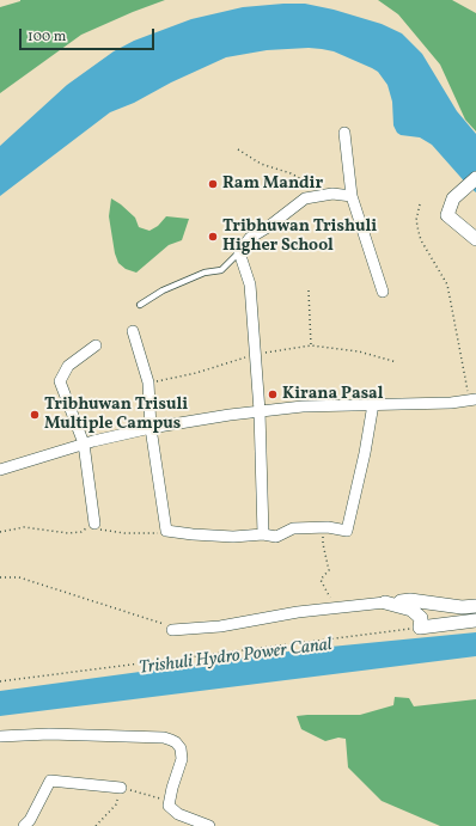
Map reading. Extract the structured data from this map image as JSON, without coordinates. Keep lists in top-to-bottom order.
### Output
{
  "water": ["Trishuli Hydro Power Canal"],
  "places": [
    "Ram Mandir",
    "Tribhuwan Trishuli Higher School",
    "Kirana Pasal",
    "Tribhuwan Trisuli Multiple Campus"
  ],
  "scale_bar": "100 m"
}
